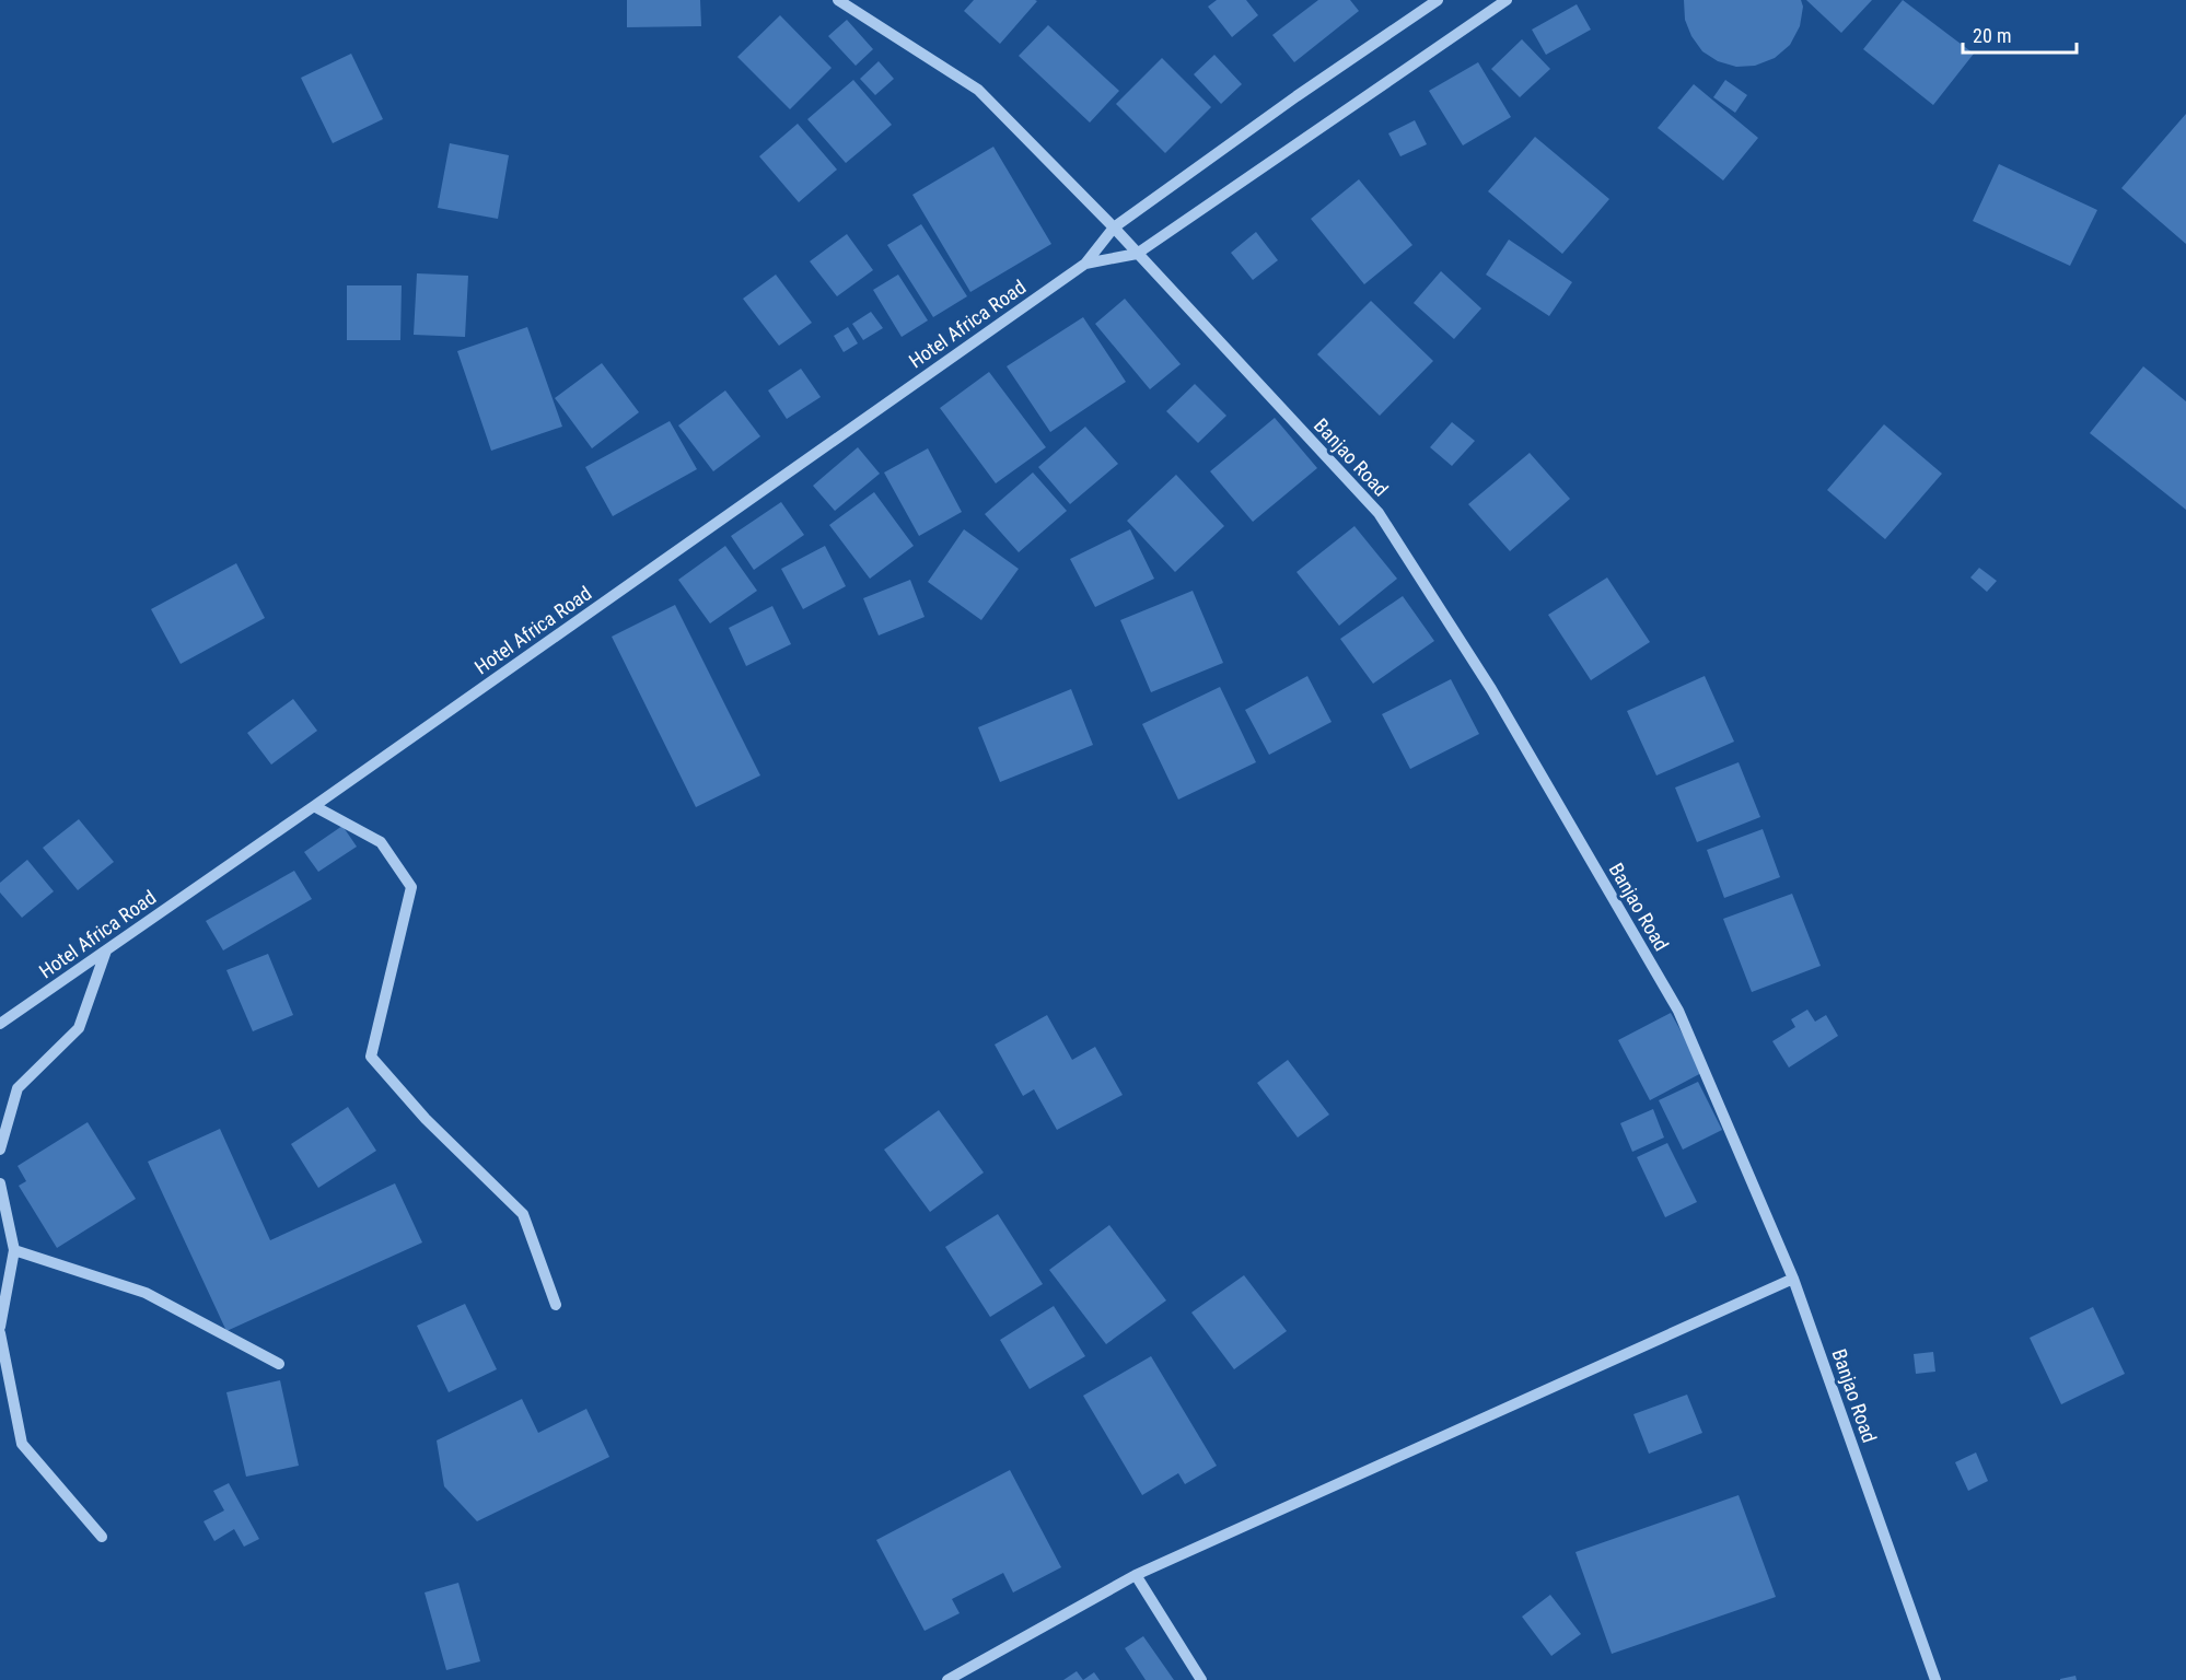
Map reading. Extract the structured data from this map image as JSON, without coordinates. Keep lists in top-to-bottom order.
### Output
{
  "streets": {
    "street": ["Hotel Africa Road", "Banjao Road"]
  },
  "crossings": [
    ["Hotel Africa Road", "Banjao Road"]
  ],
  "scale_bar": "20 m"
}
